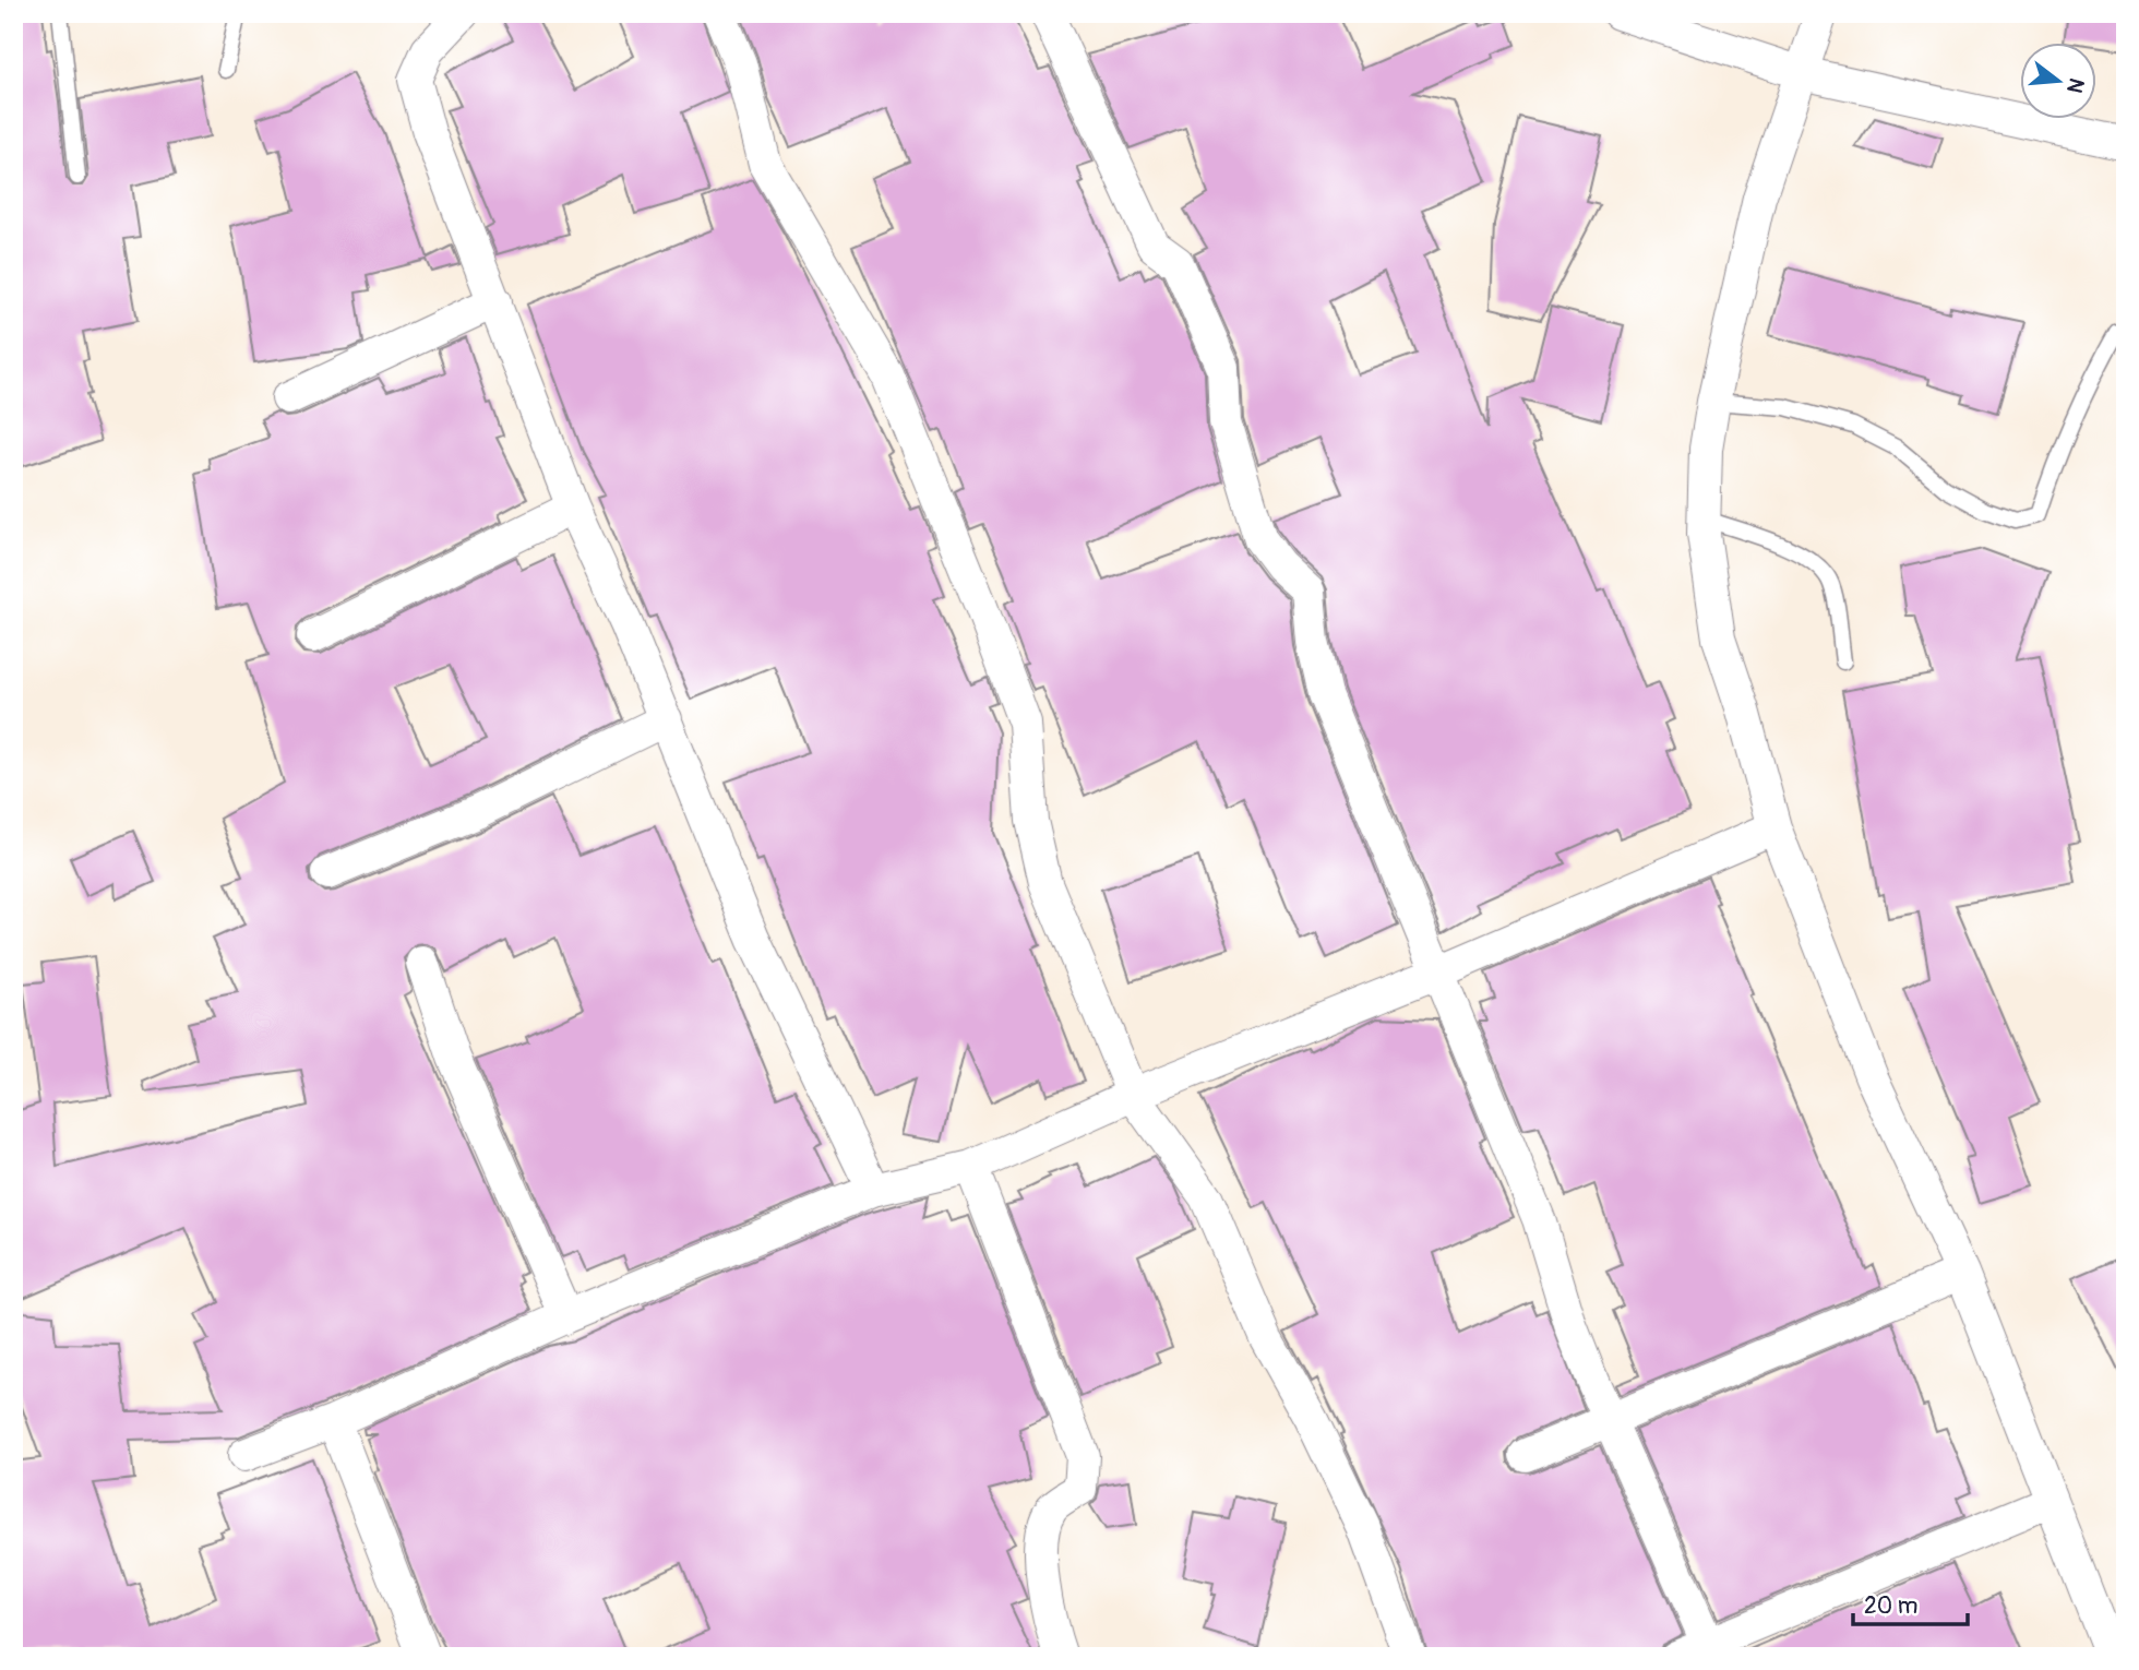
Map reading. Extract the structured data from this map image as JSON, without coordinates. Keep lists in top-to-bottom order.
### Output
{
  "scale_bar": "20 m",
  "north": "right"
}
